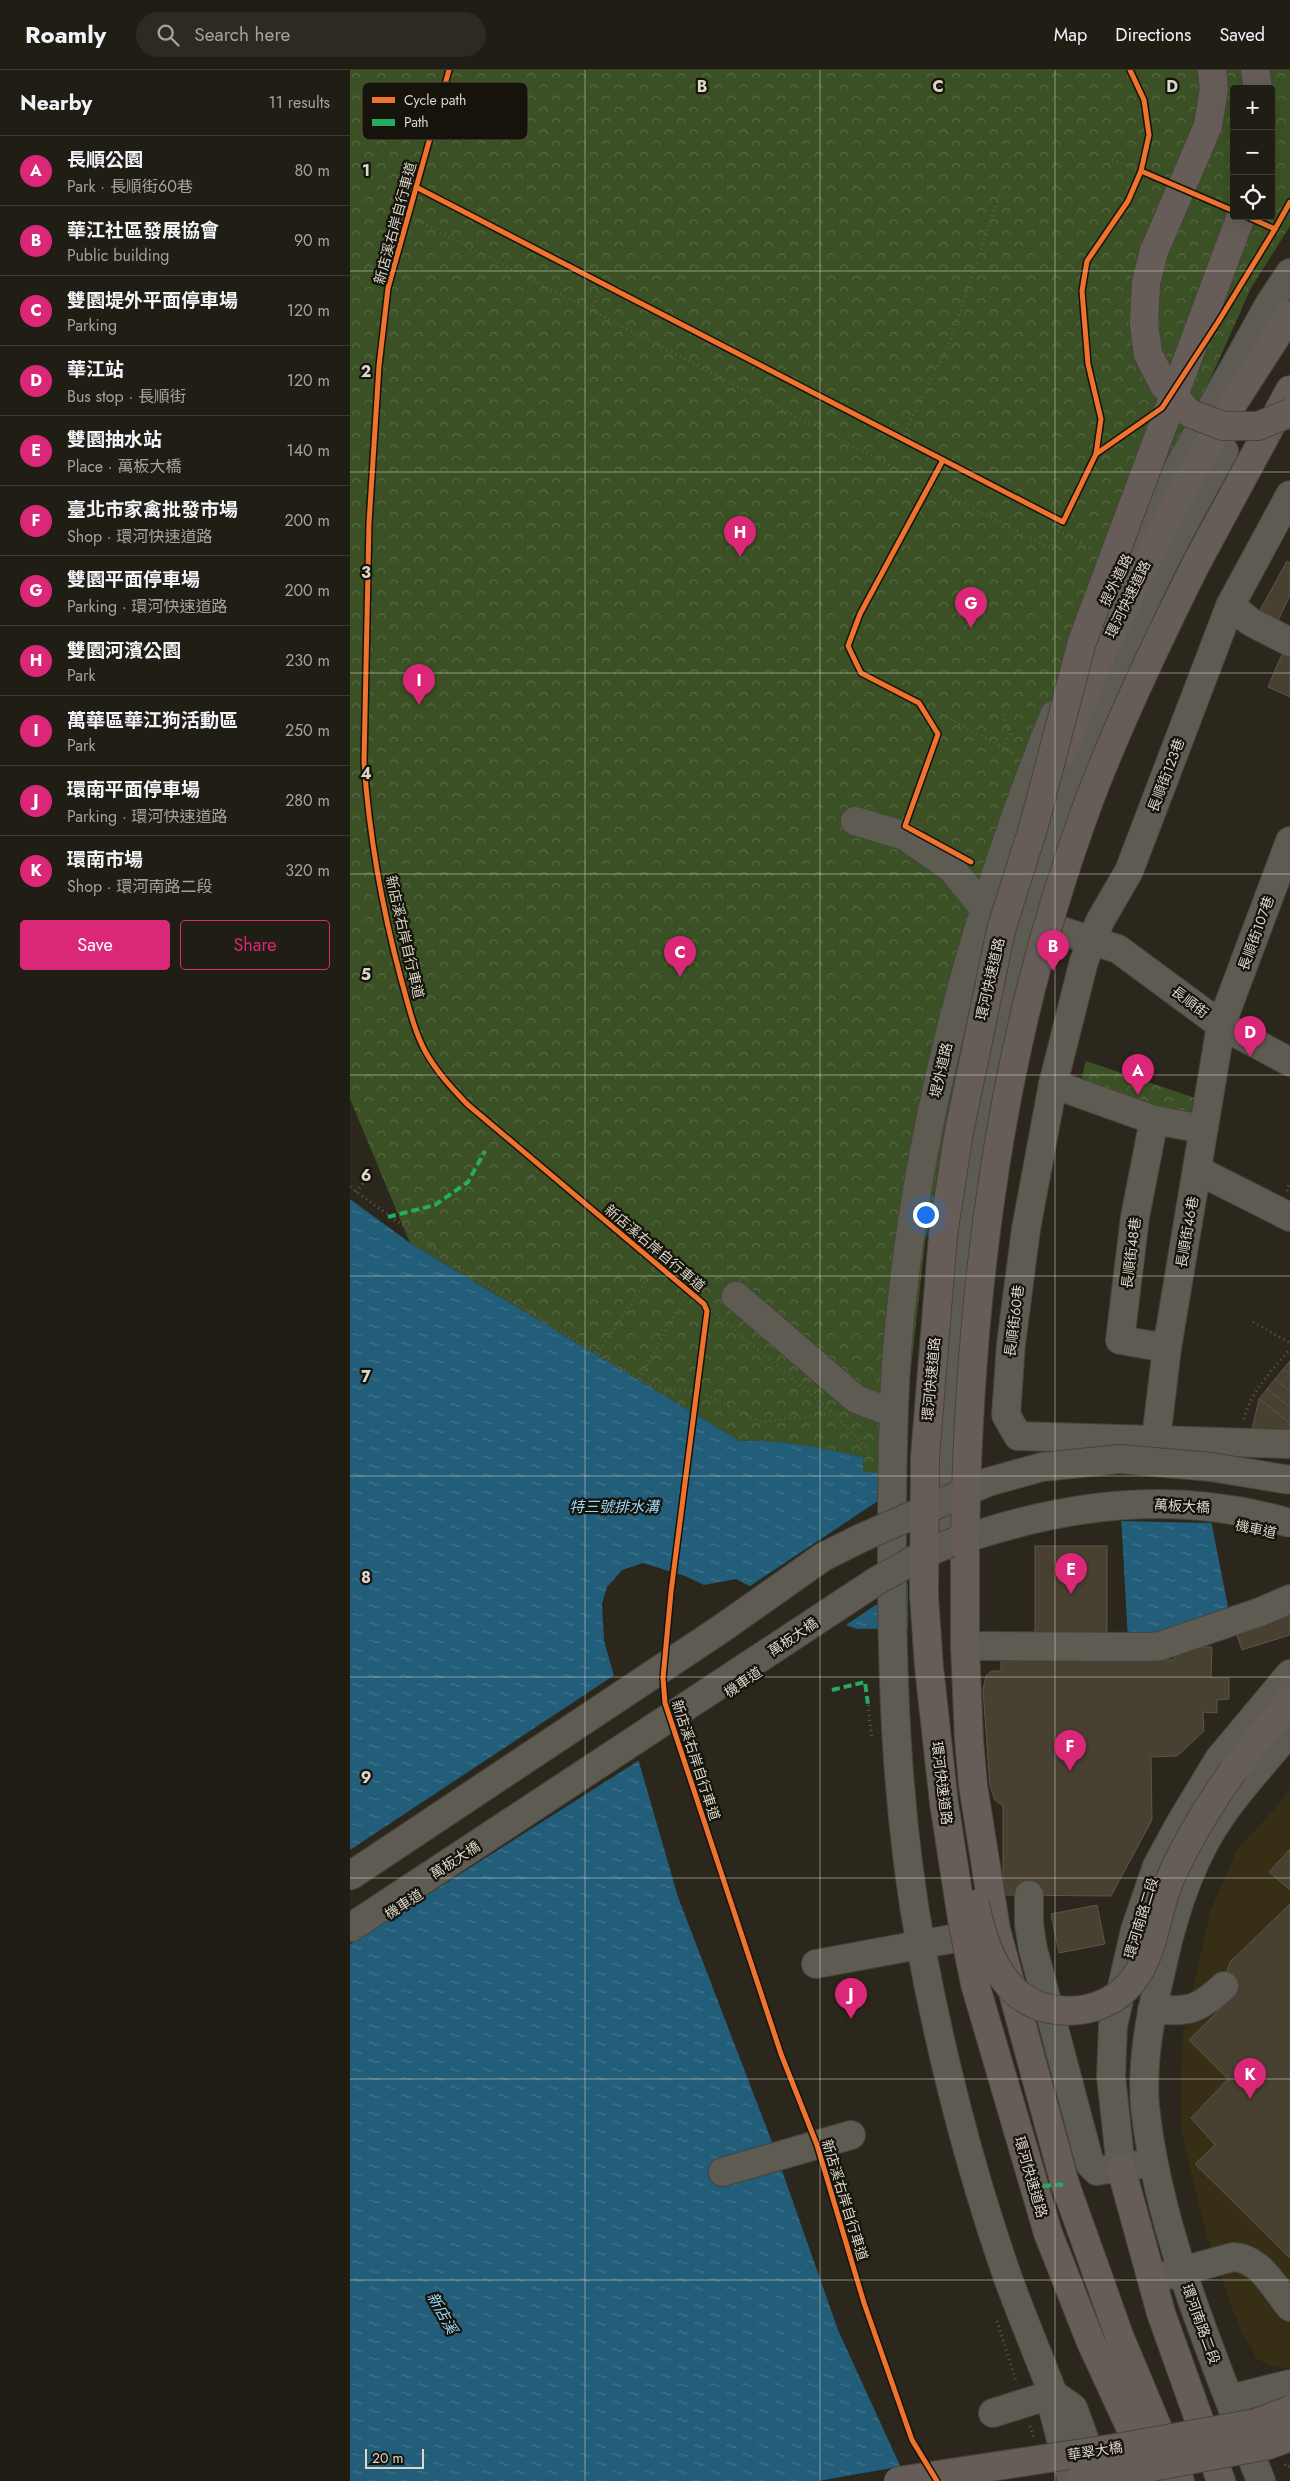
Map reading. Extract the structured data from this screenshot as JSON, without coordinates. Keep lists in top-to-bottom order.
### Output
{
  "streets": {
    "highway": ["環河快速道路", "華翠大橋"],
    "street": [
      "提外道路",
      "長順街123巷",
      "長順街107巷",
      "長順街",
      "堤外道路",
      "長順街46巷",
      "長順街48巷",
      "長順街60巷",
      "萬板大橋",
      "機車道",
      "環河南路二段"
    ],
    "cycle path": ["新店溪右岸自行車道"]
  },
  "crossings": [
    ["提外道路", "堤外道路"],
    ["長順街123巷", "長順街"],
    ["長順街123巷", "長順街60巷"],
    ["長順街107巷", "長順街"],
    ["長順街107巷", "長順街46巷"],
    ["長順街", "長順街46巷"],
    ["長順街", "長順街60巷"],
    ["長順街46巷", "長順街48巷"],
    ["長順街46巷", "長順街60巷"]
  ],
  "water": ["特三號排水溝", "新店溪"],
  "legend": ["Cycle path", "Path"],
  "scale_bar": "20 m",
  "page": {
    "header": "Roamly",
    "search": "Search here",
    "nav": ["Map", "Directions", "Saved"],
    "heading": ["Nearby", "11 results"],
    "map_buttons": ["+", "−"],
    "list": [
      {
        "mark": "A",
        "name": "長順公園",
        "note": "Park · 長順街60巷",
        "value": "80 m"
      },
      {
        "mark": "B",
        "name": "華江社區發展協會",
        "note": "Public building",
        "value": "90 m"
      },
      {
        "mark": "C",
        "name": "雙園堤外平面停車場",
        "note": "Parking",
        "value": "120 m"
      },
      {
        "mark": "D",
        "name": "華江站",
        "note": "Bus stop · 長順街",
        "value": "120 m"
      },
      {
        "mark": "E",
        "name": "雙園抽水站",
        "note": "Place · 萬板大橋",
        "value": "140 m"
      },
      {
        "mark": "F",
        "name": "臺北市家禽批發市場",
        "note": "Shop · 環河快速道路",
        "value": "200 m"
      },
      {
        "mark": "G",
        "name": "雙園平面停車場",
        "note": "Parking · 環河快速道路",
        "value": "200 m"
      },
      {
        "mark": "H",
        "name": "雙園河濱公園",
        "note": "Park",
        "value": "230 m"
      },
      {
        "mark": "I",
        "name": "萬華區華江狗活動區",
        "note": "Park",
        "value": "250 m"
      },
      {
        "mark": "J",
        "name": "環南平面停車場",
        "note": "Parking · 環河快速道路",
        "value": "280 m"
      },
      {
        "mark": "K",
        "name": "環南市場",
        "note": "Shop · 環河南路二段",
        "value": "320 m"
      }
    ],
    "pins": [
      "H",
      "G",
      "I",
      "B",
      "C",
      "D",
      "A",
      "E",
      "F",
      "J",
      "K"
    ],
    "buttons": ["Save", "Share"],
    "scale": "20 m"
  },
  "grid": {
    "columns": ["B", "C", "D"],
    "rows": [
      "1",
      "2",
      "3",
      "4",
      "5",
      "6",
      "7",
      "8",
      "9"
    ]
  }
}
